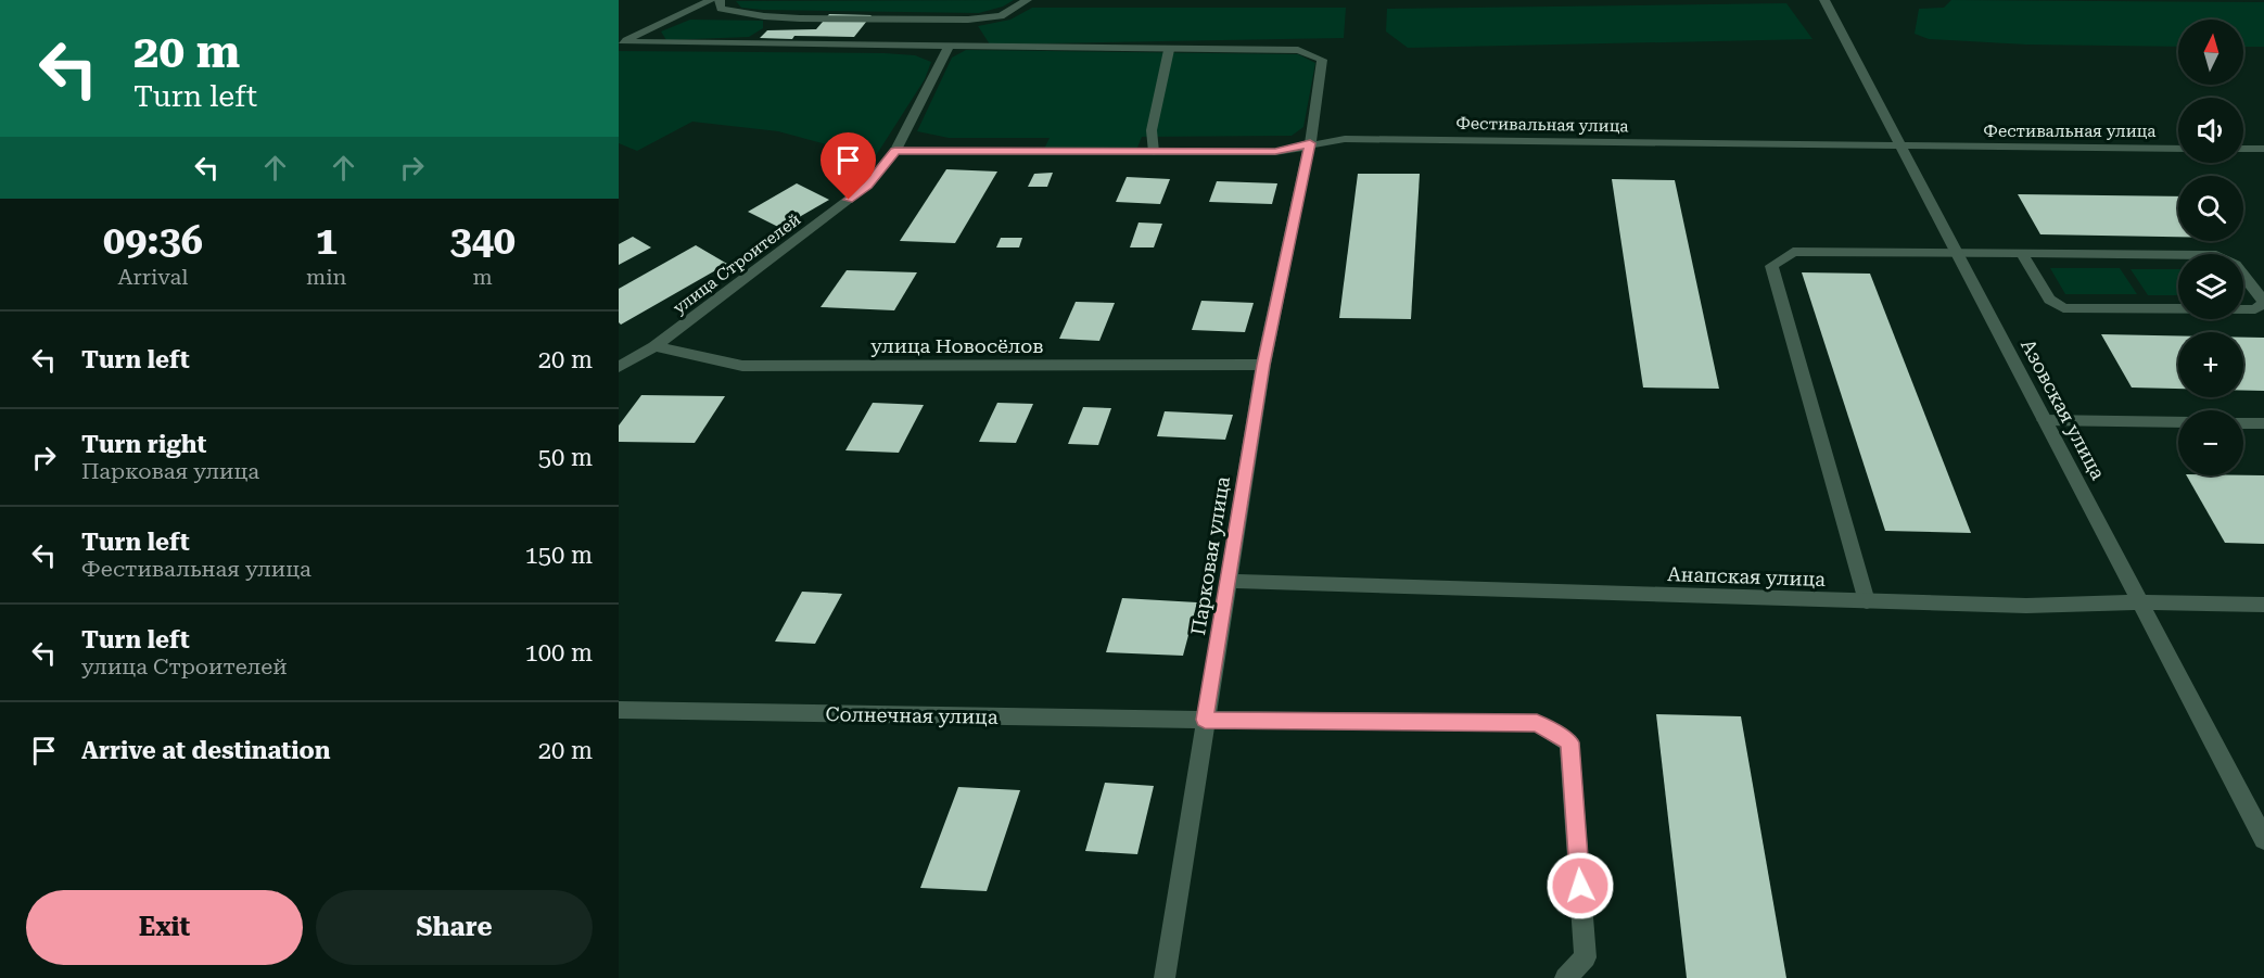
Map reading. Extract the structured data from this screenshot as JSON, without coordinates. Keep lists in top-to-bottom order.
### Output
{
  "streets": {
    "street": [
      "Фестивальная улица",
      "улица Строителей",
      "улица Новосёлов",
      "Азовская улица",
      "Парковая улица",
      "Анапская улица",
      "Солнечная улица"
    ]
  },
  "crossings": [
    ["Фестивальная улица", "улица Строителей"],
    ["Фестивальная улица", "Азовская улица"],
    ["Фестивальная улица", "Парковая улица"],
    ["улица Строителей", "улица Новосёлов"],
    ["улица Новосёлов", "Парковая улица"],
    ["Азовская улица", "Анапская улица"],
    ["Парковая улица", "Анапская улица"],
    ["Парковая улица", "Солнечная улица"]
  ],
  "north": "top",
  "page": {
    "turn": ["20 m", "Turn left"],
    "map_buttons": ["+", "−"],
    "eta": [
      "09:36",
      "Arrival",
      "1",
      "min",
      "340",
      "m"
    ],
    "list": [
      {
        "name": "Turn left",
        "value": "20 m"
      },
      {
        "name": "Turn right",
        "note": "Парковая улица",
        "value": "50 m"
      },
      {
        "name": "Turn left",
        "note": "Фестивальная улица",
        "value": "150 m"
      },
      {
        "name": "Turn left",
        "note": "улица Строителей",
        "value": "100 m"
      },
      {
        "name": "Arrive at destination",
        "value": "20 m"
      }
    ],
    "buttons": ["Exit", "Share"]
  }
}
